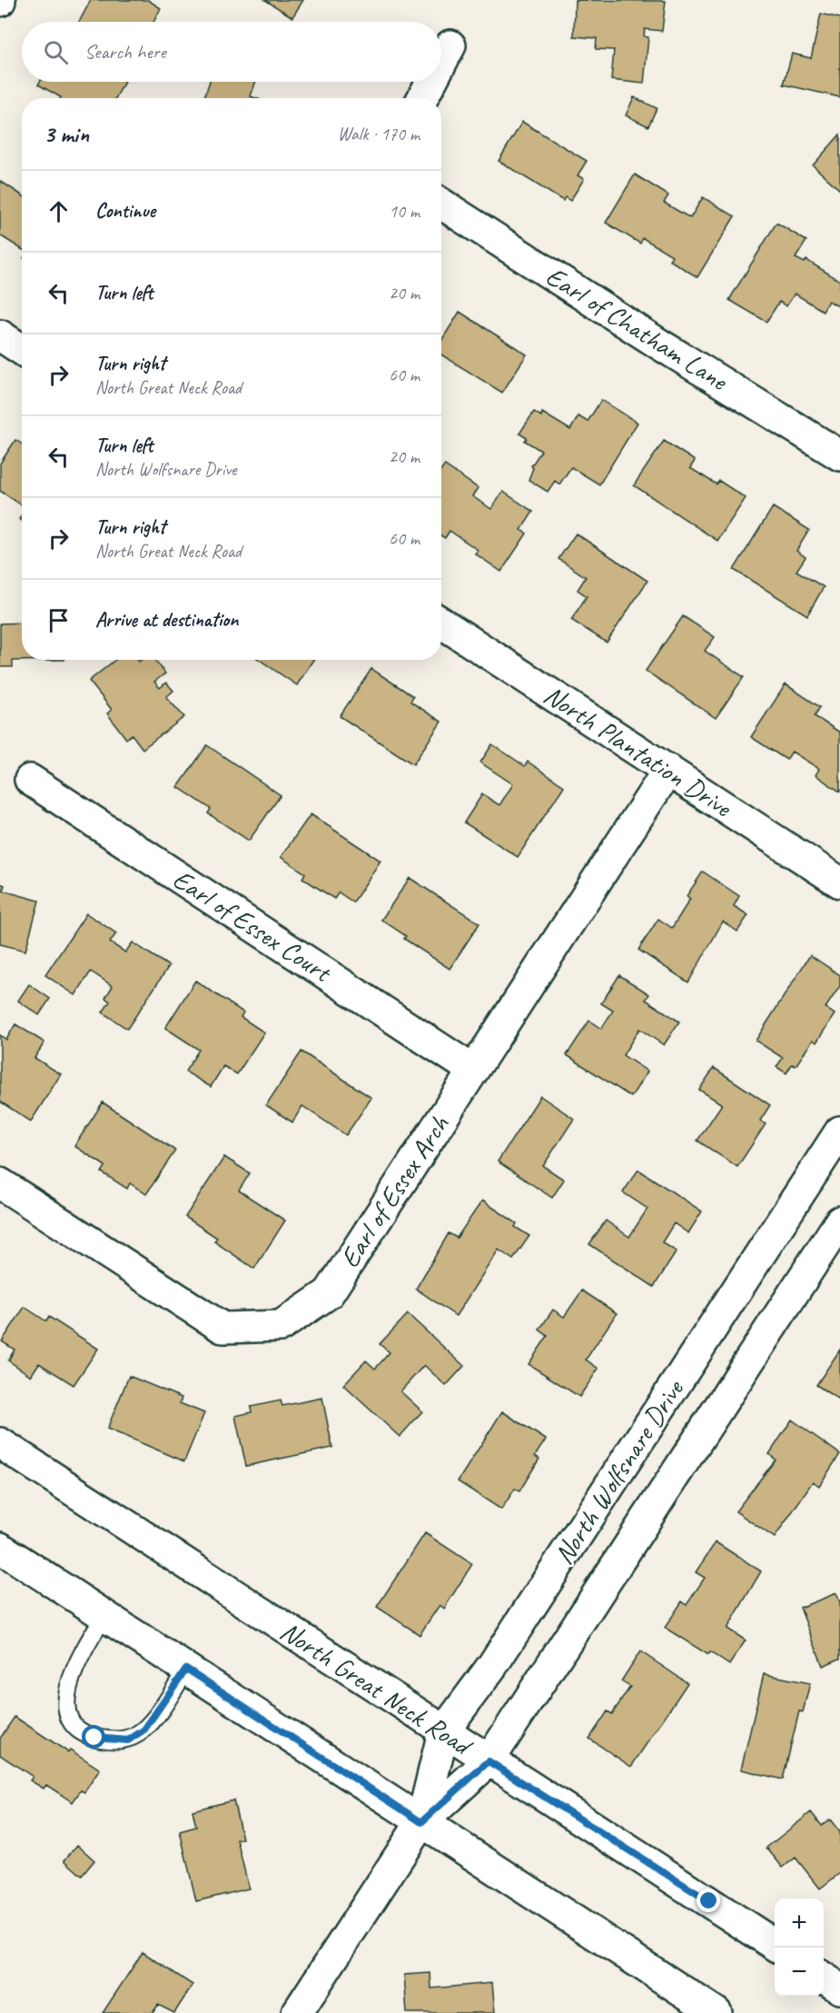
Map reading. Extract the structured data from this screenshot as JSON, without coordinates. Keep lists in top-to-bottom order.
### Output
{
  "streets": {
    "street": [
      "Earl of Chatham Lane",
      "North Plantation Drive",
      "Earl of Essex Court",
      "Earl of Essex Arch",
      "North Wolfsnare Drive",
      "North Great Neck Road"
    ]
  },
  "crossings": [
    ["North Plantation Drive", "Earl of Essex Arch"],
    ["Earl of Essex Court", "Earl of Essex Arch"],
    ["North Wolfsnare Drive", "North Great Neck Road"]
  ],
  "page": {
    "search": "Search here",
    "heading": ["3 min", "Walk · 170 m"],
    "list": [
      ["Continue", "10 m"],
      ["Turn left", "20 m"],
      ["Turn right", "North Great Neck Road", "60 m"],
      ["Turn left", "North Wolfsnare Drive", "20 m"],
      ["Turn right", "North Great Neck Road", "60 m"],
      "Arrive at destination"
    ],
    "map_buttons": ["+", "−"]
  }
}
